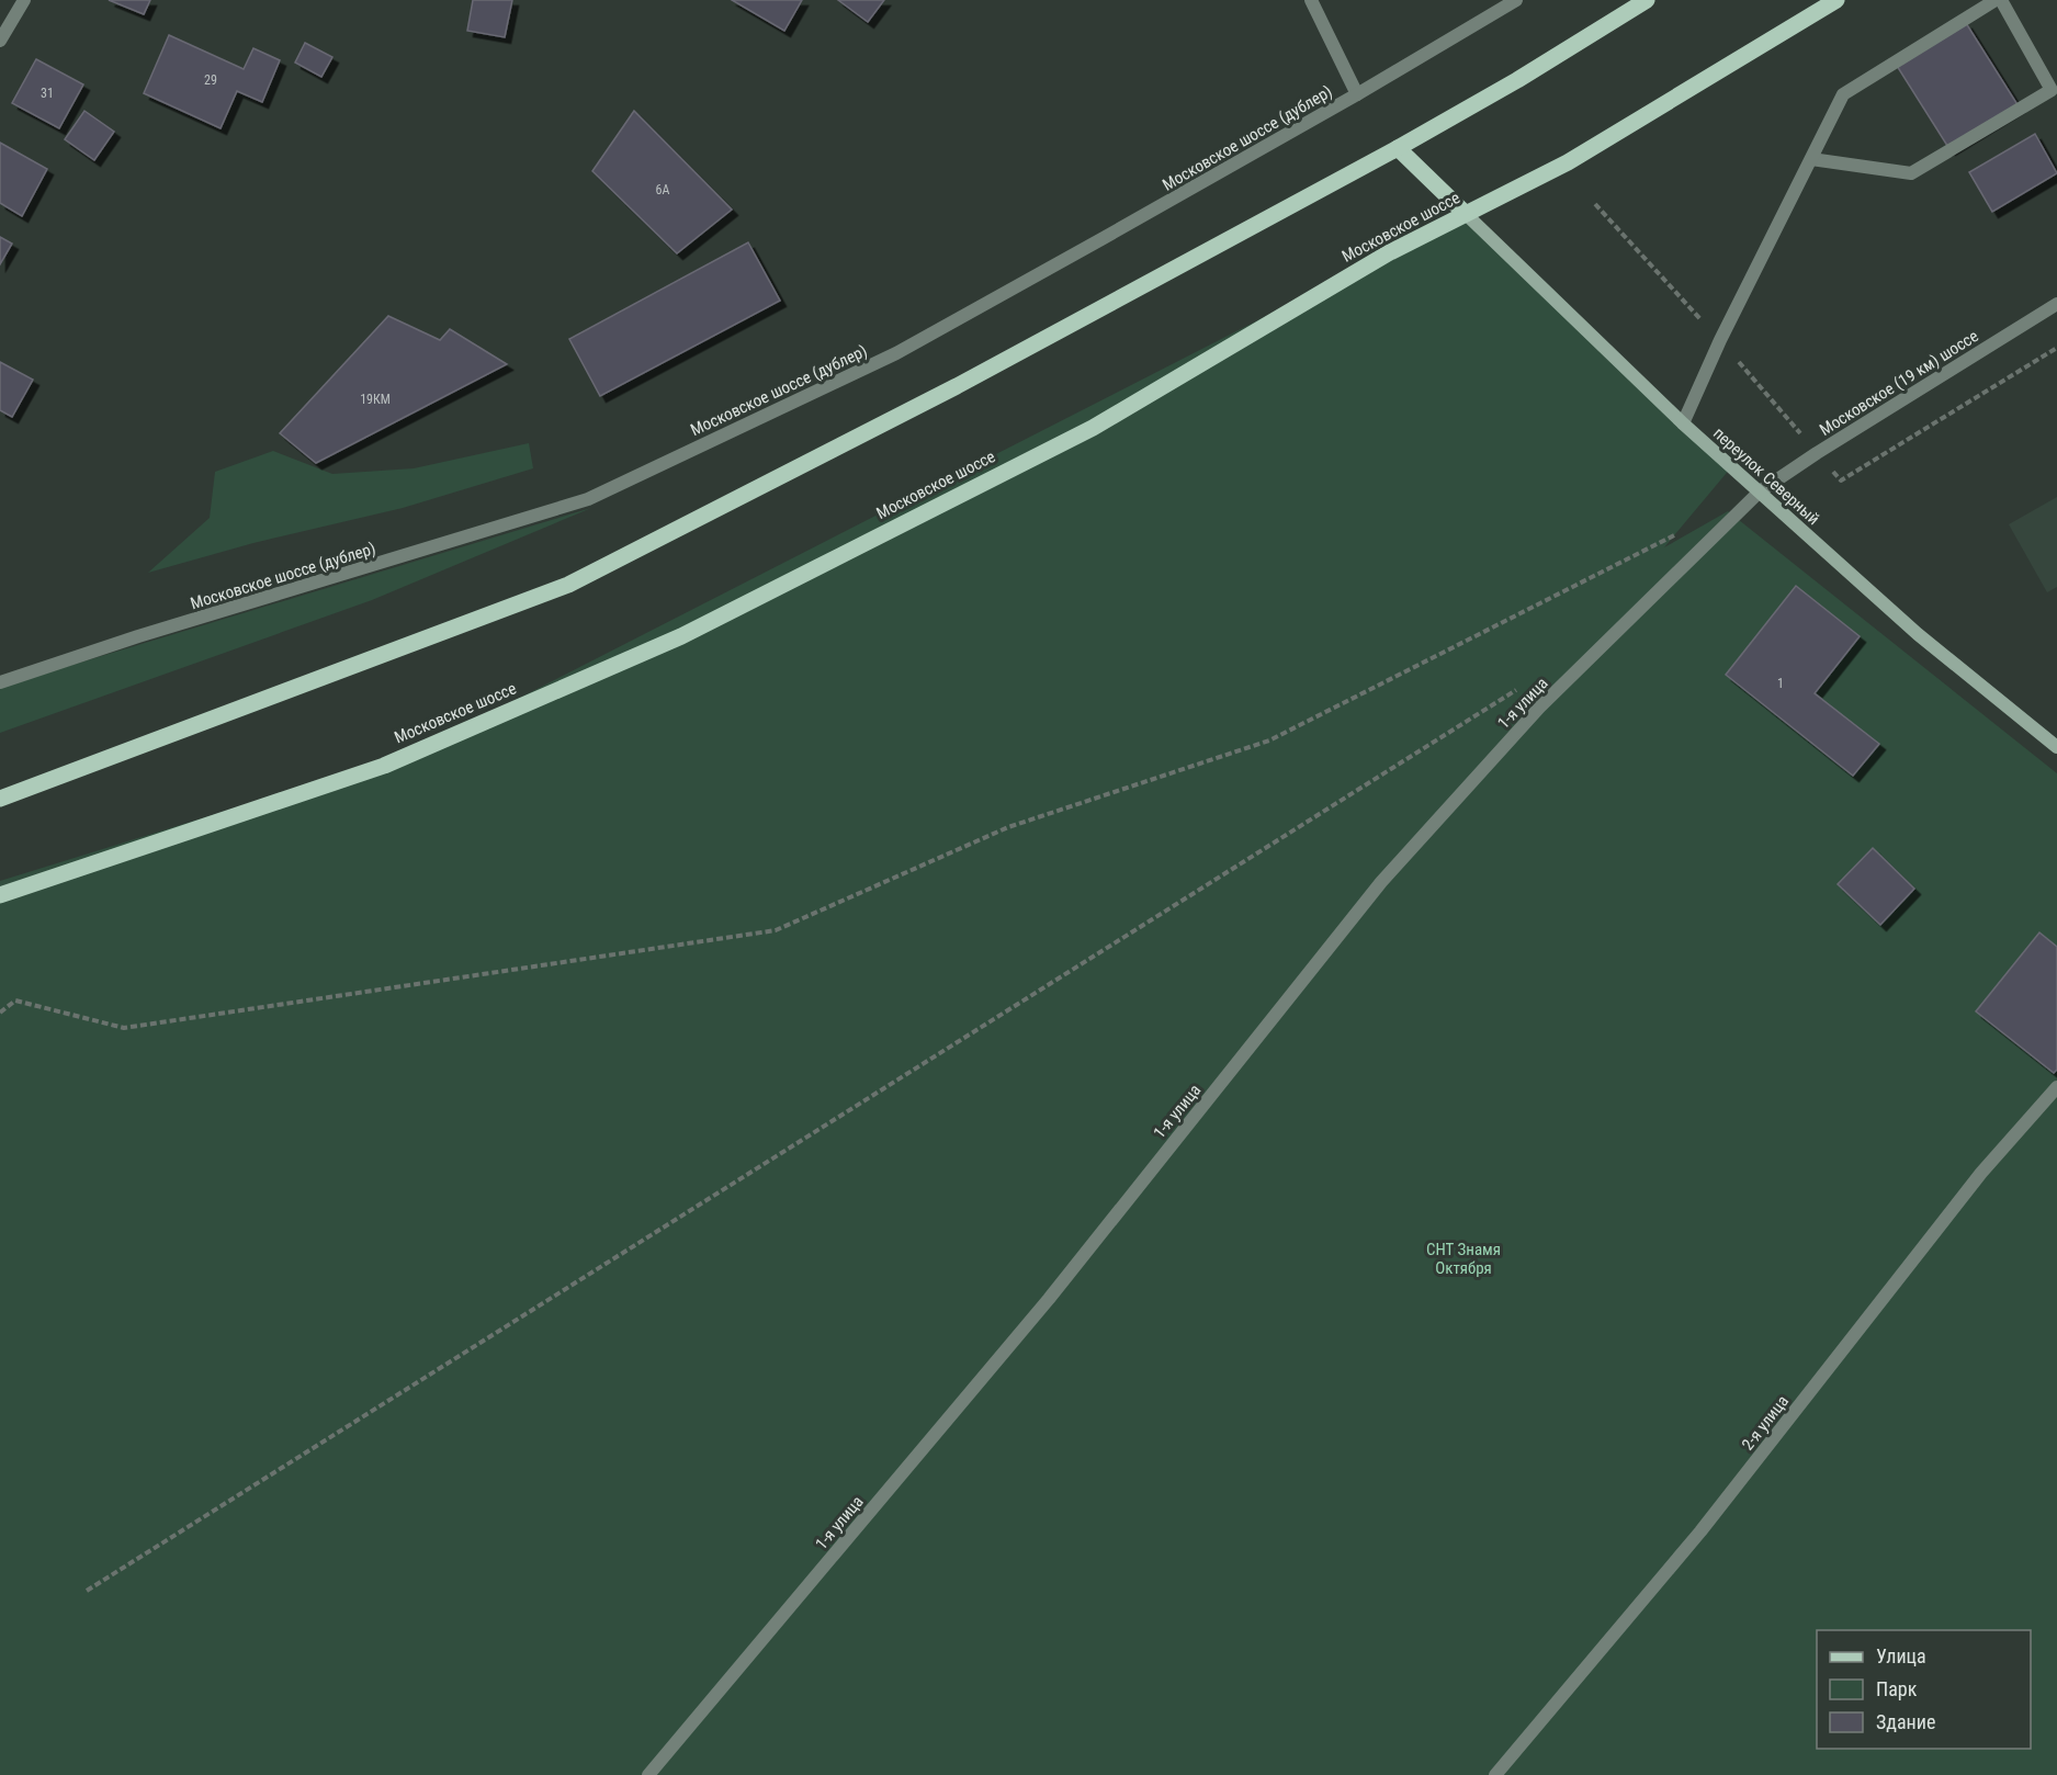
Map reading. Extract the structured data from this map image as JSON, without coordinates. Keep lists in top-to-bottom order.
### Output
{
  "streets": {
    "main road": ["Московское шоссе"],
    "street": [
      "Московское шоссе (дублер)",
      "Московское (19 км) шоссе",
      "переулок Северный",
      "1-я улица",
      "2-я улица"
    ]
  },
  "crossings": [
    ["Московское шоссе", "переулок Северный"],
    ["Московское (19 км) шоссе", "переулок Северный"],
    ["Московское (19 км) шоссе", "1-я улица"],
    ["переулок Северный", "1-я улица"]
  ],
  "parks": ["СНТ Знамя Октября"],
  "house_numbers": [
    "29",
    "31",
    "6А",
    "19КМ",
    "1"
  ],
  "legend": ["Улица", "Парк", "Здание"]
}
